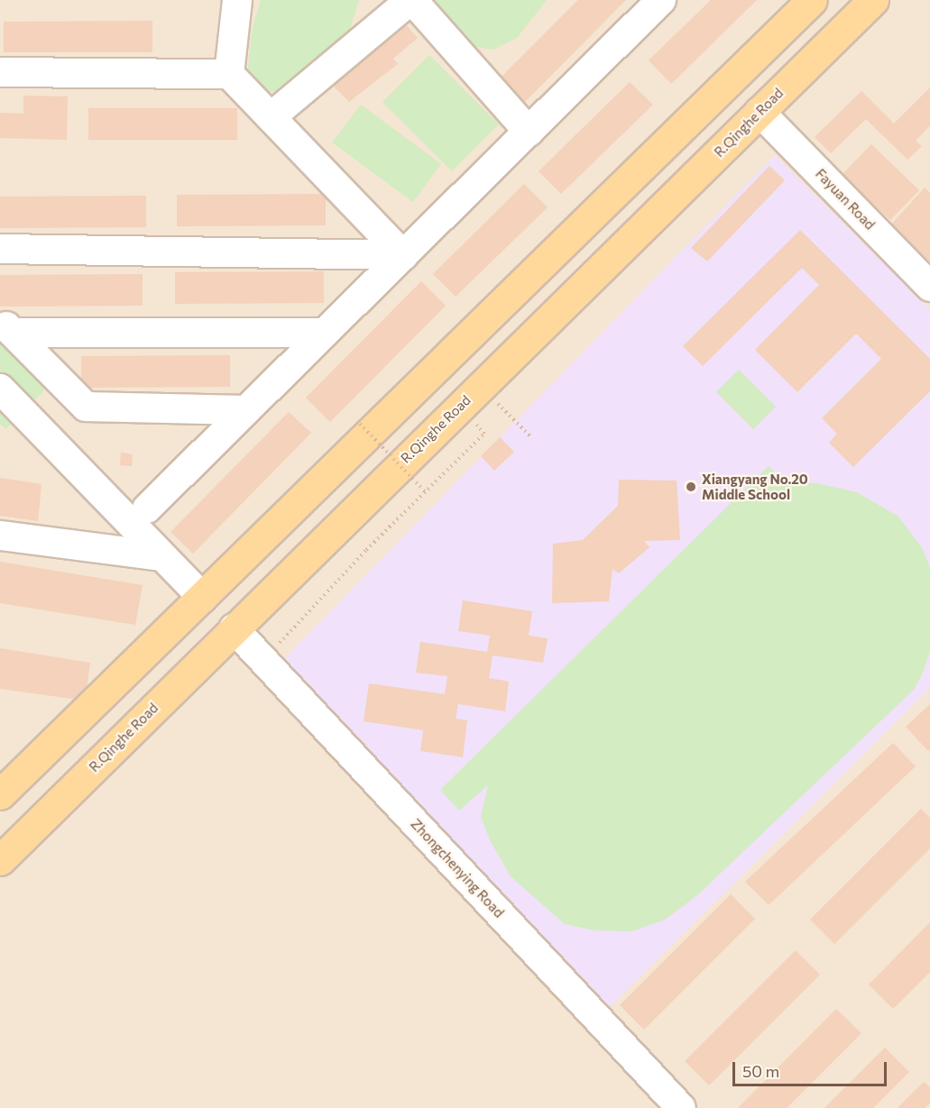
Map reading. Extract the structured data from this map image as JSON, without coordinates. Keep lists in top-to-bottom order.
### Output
{
  "streets": {
    "main road": ["R.Qinghe Road"],
    "street": ["Fayuan Road", "Zhongchenying Road"]
  },
  "crossings": [
    ["R.Qinghe Road", "Fayuan Road"],
    ["R.Qinghe Road", "Zhongchenying Road"]
  ],
  "places": ["Xiangyang No.20 Middle School"],
  "scale_bar": "50 m"
}
